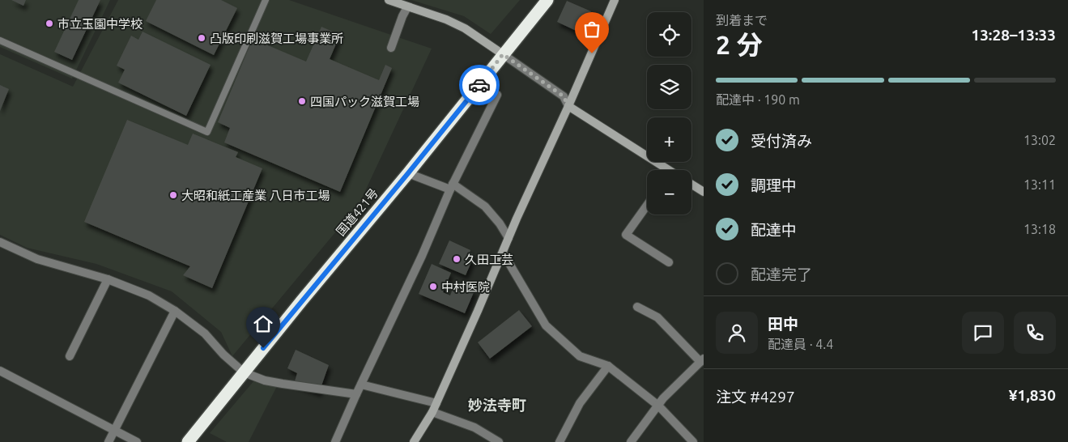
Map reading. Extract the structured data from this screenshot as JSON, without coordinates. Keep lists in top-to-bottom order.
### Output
{
  "streets": {
    "highway": ["国道421号"]
  },
  "districts": ["妙法寺町"],
  "places": [
    "市立玉園中学校",
    "凸版印刷滋賀工場事業所",
    "四国パック滋賀工場",
    "大昭和紙工産業 八日市工場",
    "久田工芸",
    "中村医院"
  ],
  "page": {
    "heading": ["2 分", "到着まで", "13:28–13:33"],
    "panel": [
      "田中",
      "配達員 · 4.4",
      "注文 #4297",
      "¥1,830"
    ],
    "map_buttons": ["+", "−"],
    "bar": "配達中 · 190 m",
    "list": [
      ["受付済み", "13:02"],
      ["調理中", "13:11"],
      ["配達中", "13:18"],
      "配達完了"
    ]
  }
}
